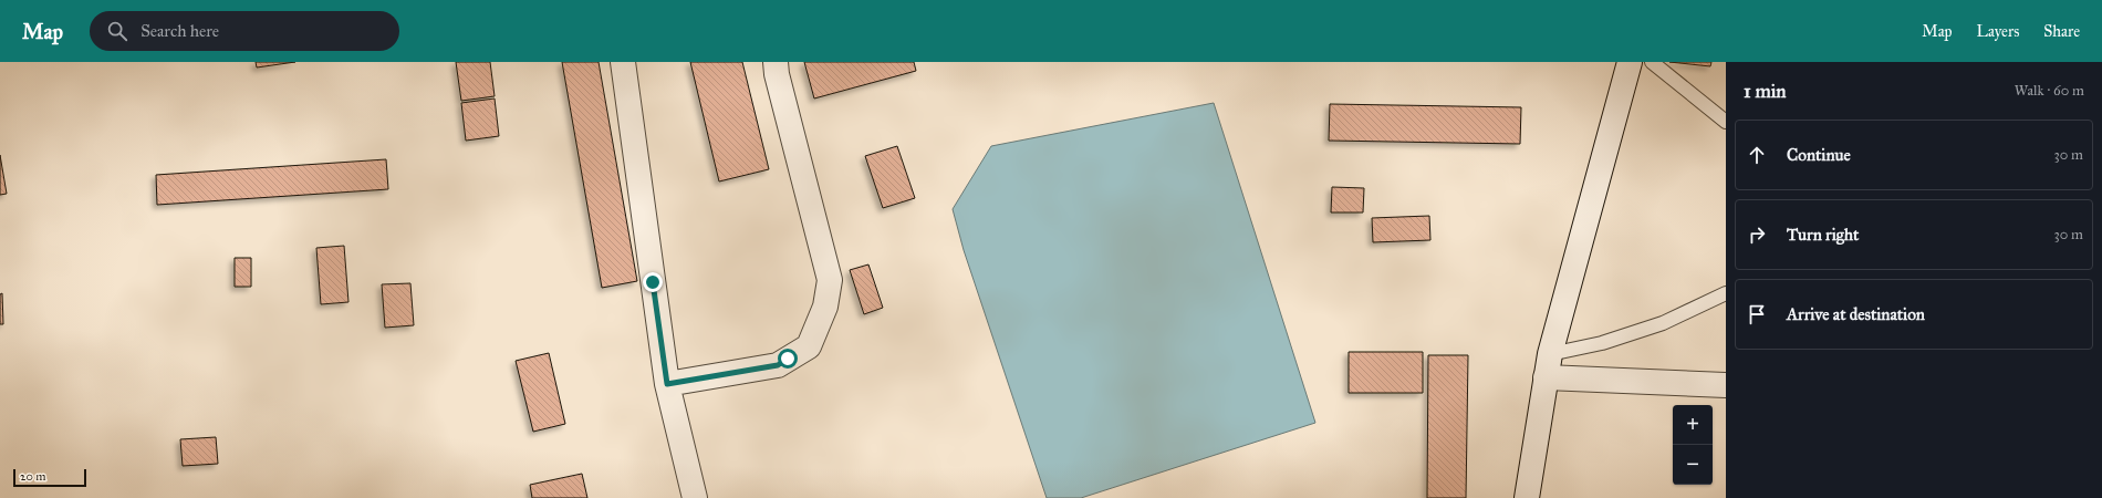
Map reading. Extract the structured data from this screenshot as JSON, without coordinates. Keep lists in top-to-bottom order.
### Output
{
  "scale_bar": "20 m",
  "page": {
    "header": "Map",
    "search": "Search here",
    "nav": ["Map", "Layers", "Share"],
    "heading": ["1 min", "Walk · 60 m"],
    "list": [
      ["Continue", "30 m"],
      ["Turn right", "30 m"],
      "Arrive at destination"
    ],
    "map_buttons": ["+", "−"],
    "scale": "20 m"
  }
}
